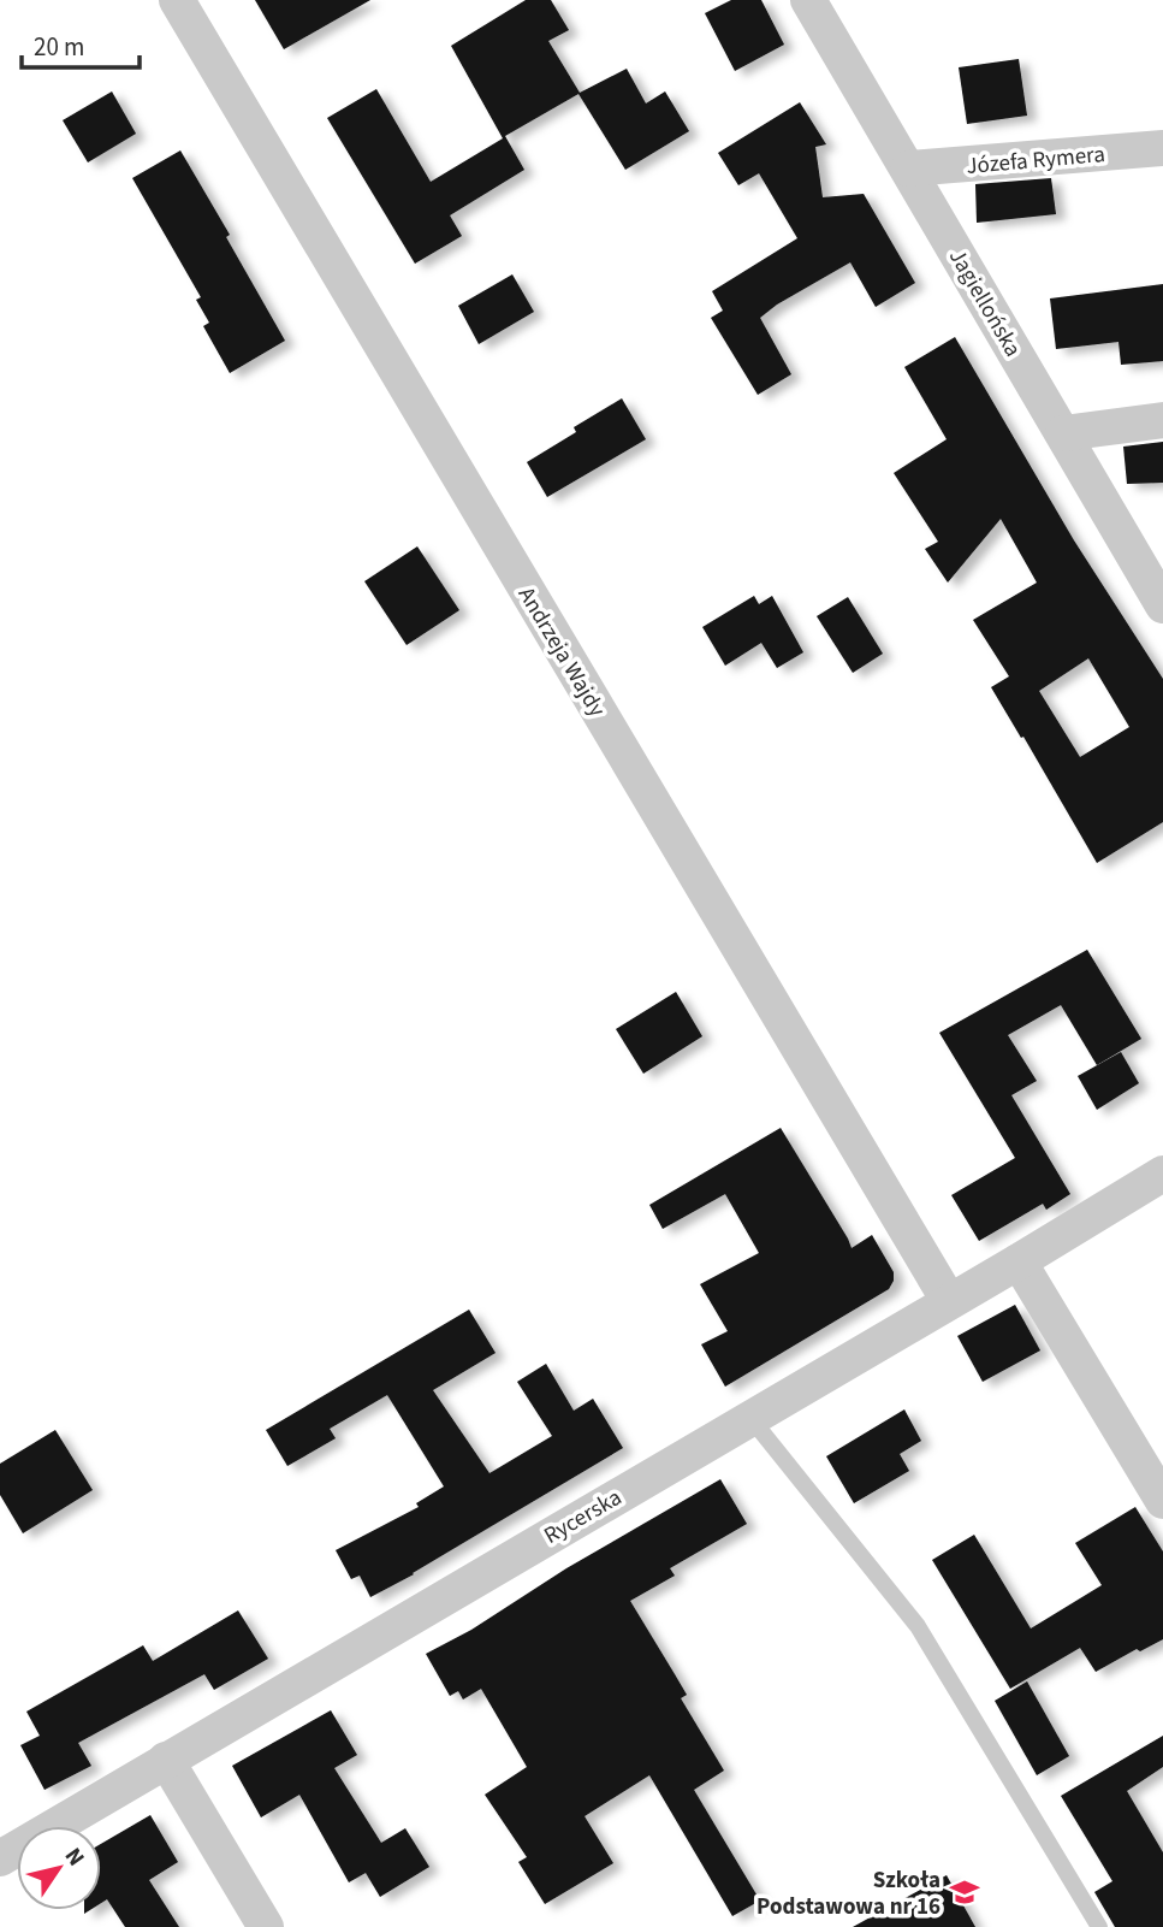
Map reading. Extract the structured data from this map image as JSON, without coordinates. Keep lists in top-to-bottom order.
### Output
{
  "streets": {
    "street": [
      "Józefa Rymera",
      "Jagiellońska",
      "Andrzeja Wajdy",
      "Rycerska"
    ]
  },
  "crossings": [
    ["Józefa Rymera", "Jagiellońska"],
    ["Andrzeja Wajdy", "Rycerska"]
  ],
  "places": {
    "school or university": ["Szkoła Podstawowa nr 16"]
  },
  "scale_bar": "20 m",
  "north": "top right"
}
